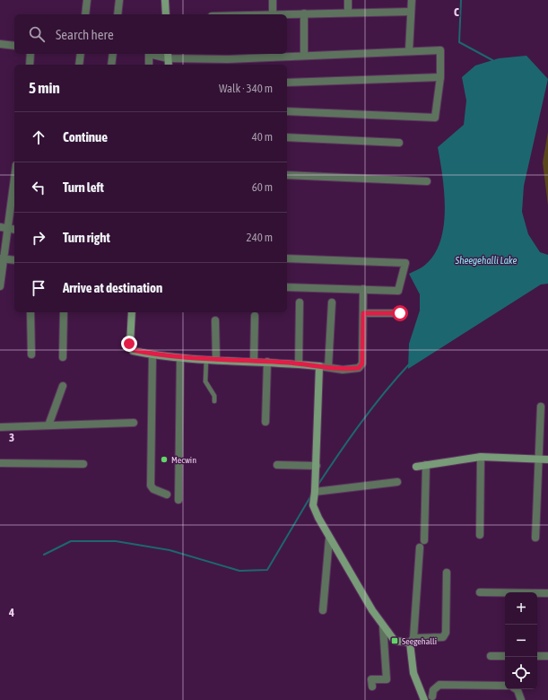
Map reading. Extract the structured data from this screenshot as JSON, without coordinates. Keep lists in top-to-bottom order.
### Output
{
  "water": ["Sheegehalli Lake"],
  "places": {
    "other": ["Mecwin"],
    "transit": ["Seegehalli"]
  },
  "page": {
    "search": "Search here",
    "heading": ["5 min", "Walk · 340 m"],
    "list": [
      ["Continue", "40 m"],
      ["Turn left", "60 m"],
      ["Turn right", "240 m"],
      "Arrive at destination"
    ],
    "map_buttons": ["+", "−"]
  },
  "grid": {
    "columns": ["C"],
    "rows": ["3", "4"]
  }
}
